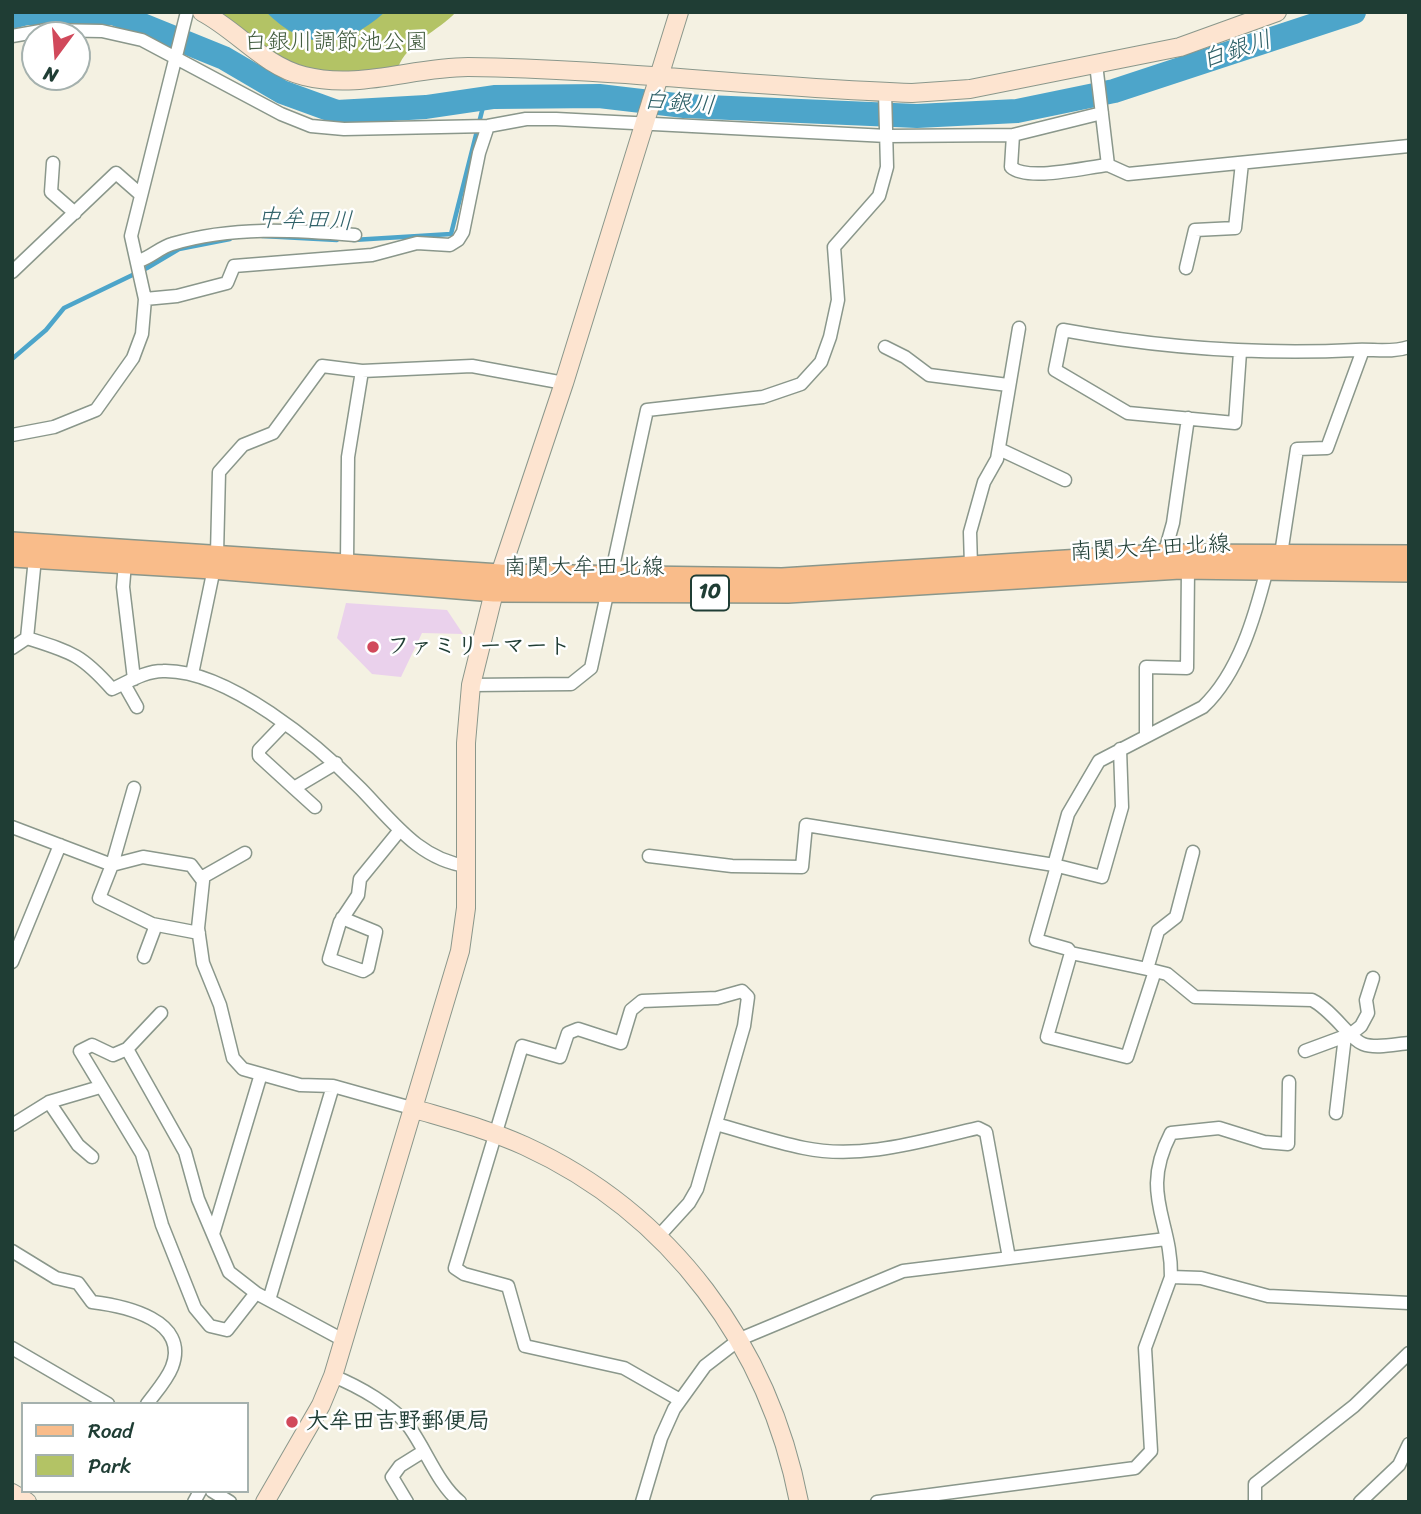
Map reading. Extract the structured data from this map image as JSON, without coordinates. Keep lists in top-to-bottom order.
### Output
{
  "streets": {
    "main road": ["南関大牟田北線", "10"]
  },
  "water": ["白銀川", "中牟田川"],
  "parks": ["白銀川調節池公園"],
  "places": ["ファミリーマート", "大牟田吉野郵便局"],
  "legend": ["Road", "Park"],
  "north": "bottom"
}
